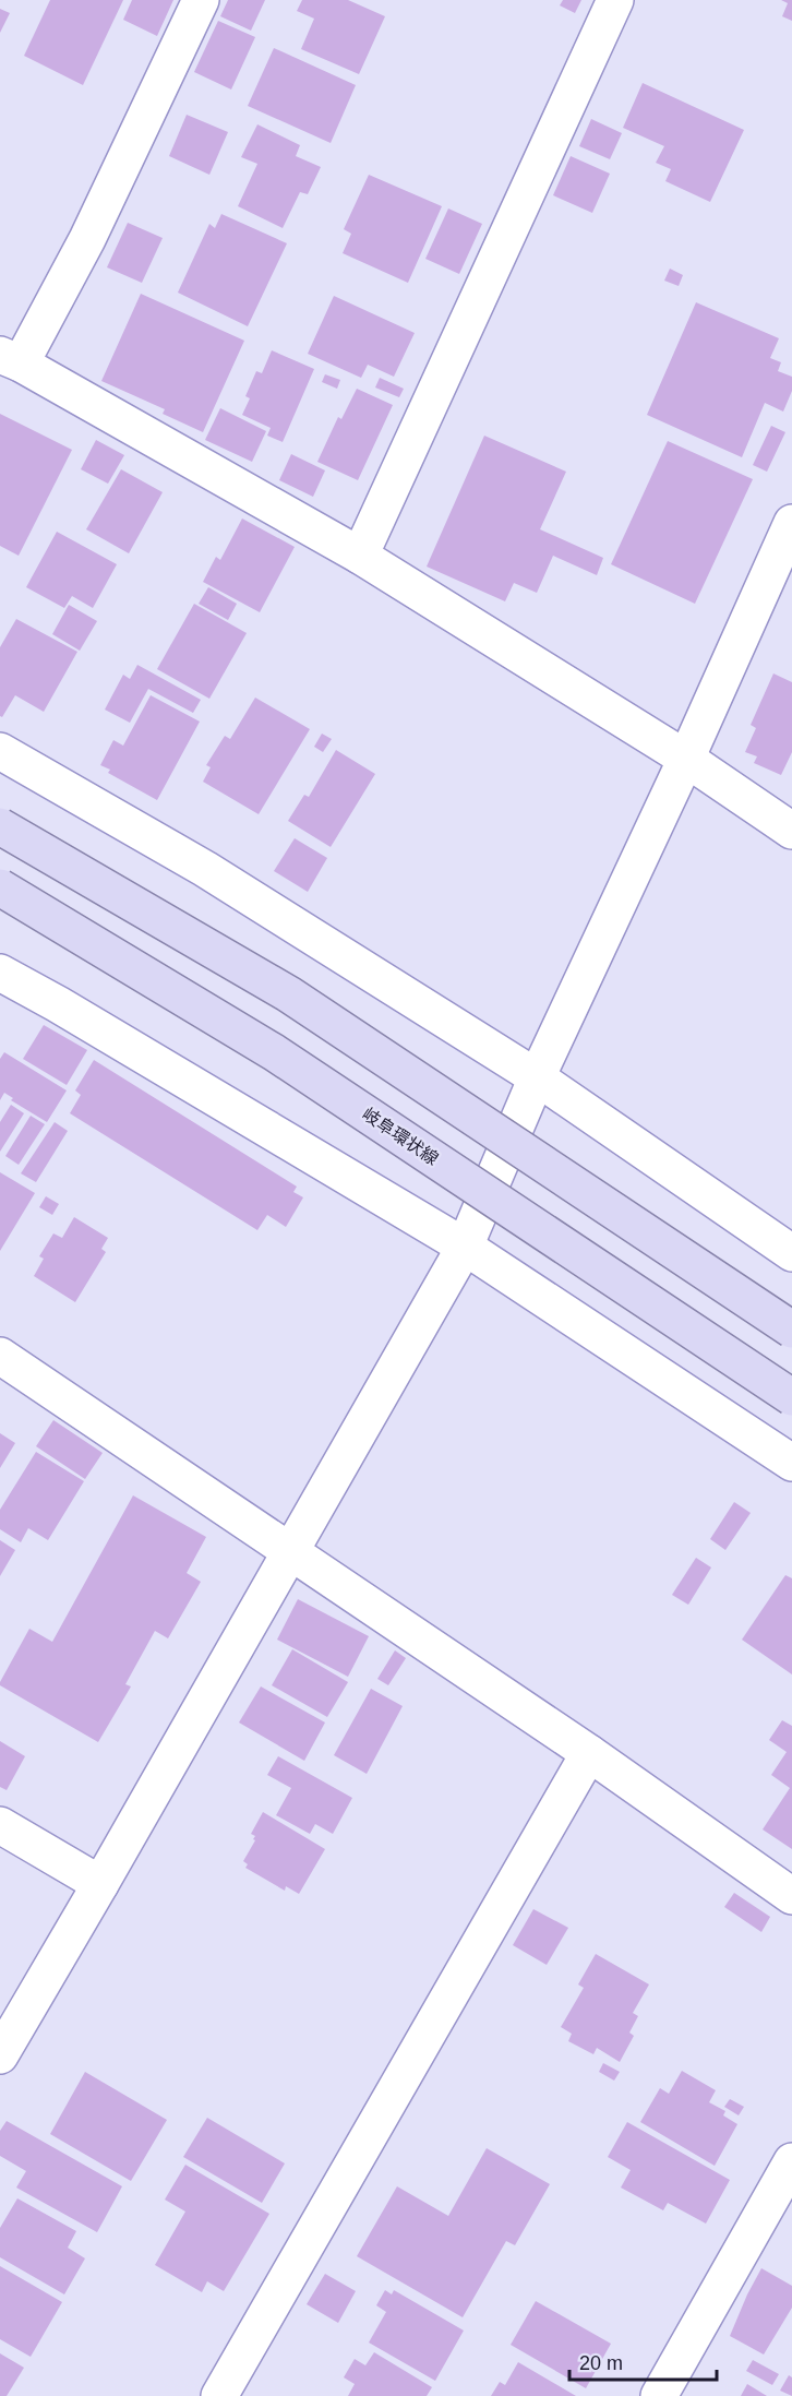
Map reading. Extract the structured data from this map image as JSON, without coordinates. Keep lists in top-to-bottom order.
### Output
{
  "streets": {
    "main road": ["岐阜環状線"]
  },
  "scale_bar": "20 m"
}
